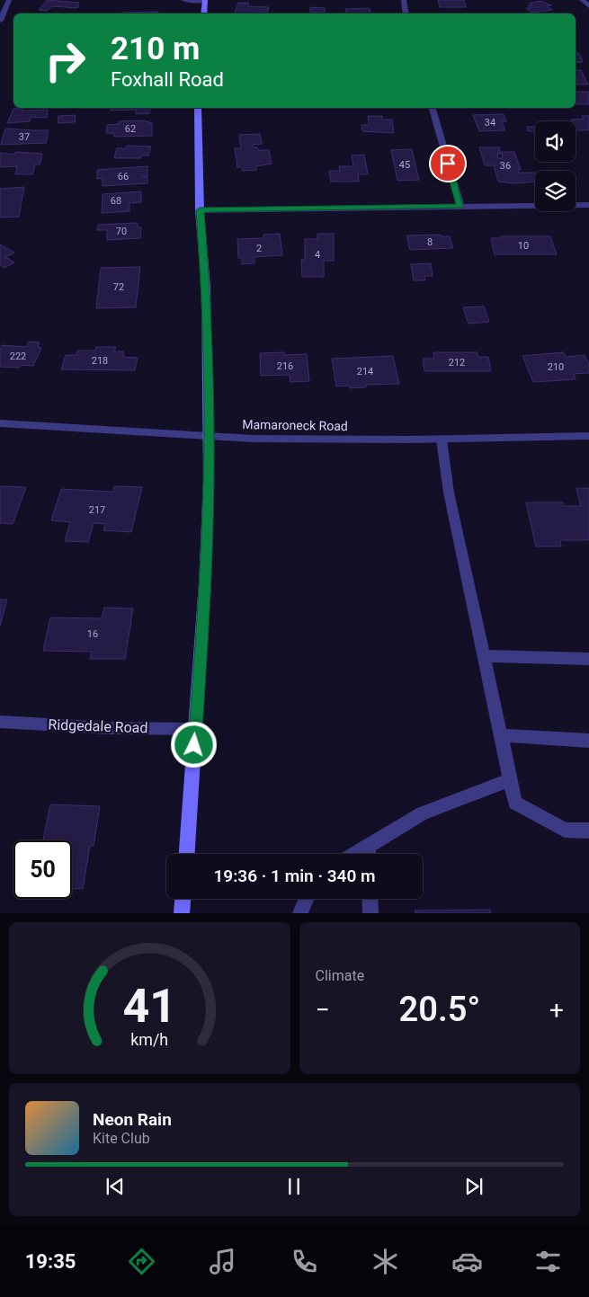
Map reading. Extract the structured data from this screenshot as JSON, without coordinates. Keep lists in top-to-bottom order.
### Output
{
  "streets": {
    "street": ["Mamaroneck Road", "Ridgedale Road"]
  },
  "house_numbers": [
    "34",
    "62",
    "37",
    "45",
    "36",
    "66",
    "68",
    "70",
    "8",
    "10",
    "2",
    "4",
    "72",
    "222",
    "218",
    "212",
    "216",
    "210",
    "214",
    "217",
    "16"
  ],
  "page": {
    "turn": ["210 m", "Foxhall Road"],
    "limit": "50",
    "trip": "19:36 · 1 min · 340 m",
    "tile": "Climate",
    "heat": ["−", "20.5°", "+"],
    "song": ["Neon Rain", "Kite Club"],
    "tabs": "19:35",
    "gauge": ["41", "km/h"]
  }
}
